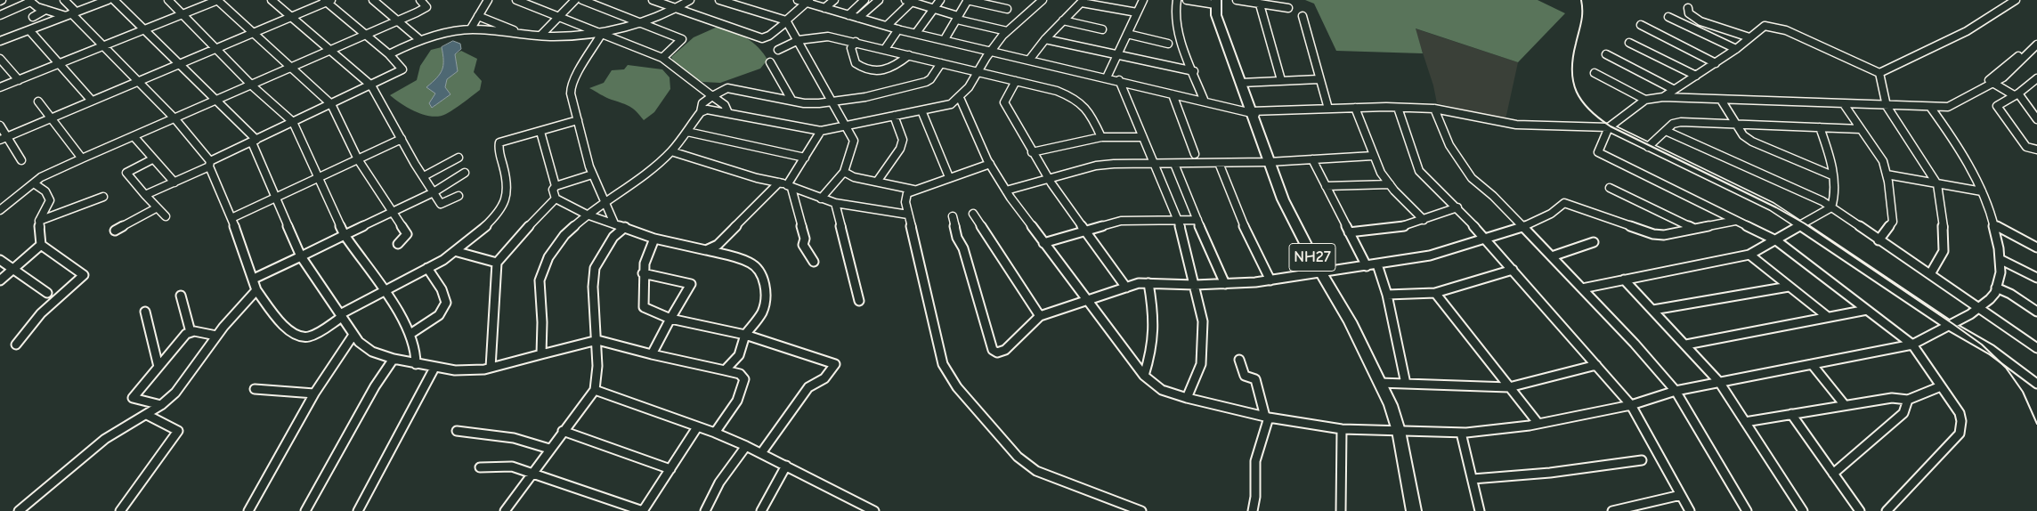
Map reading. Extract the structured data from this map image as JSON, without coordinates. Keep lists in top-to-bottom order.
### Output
{
  "streets": {
    "highway": ["NH27"]
  }
}
